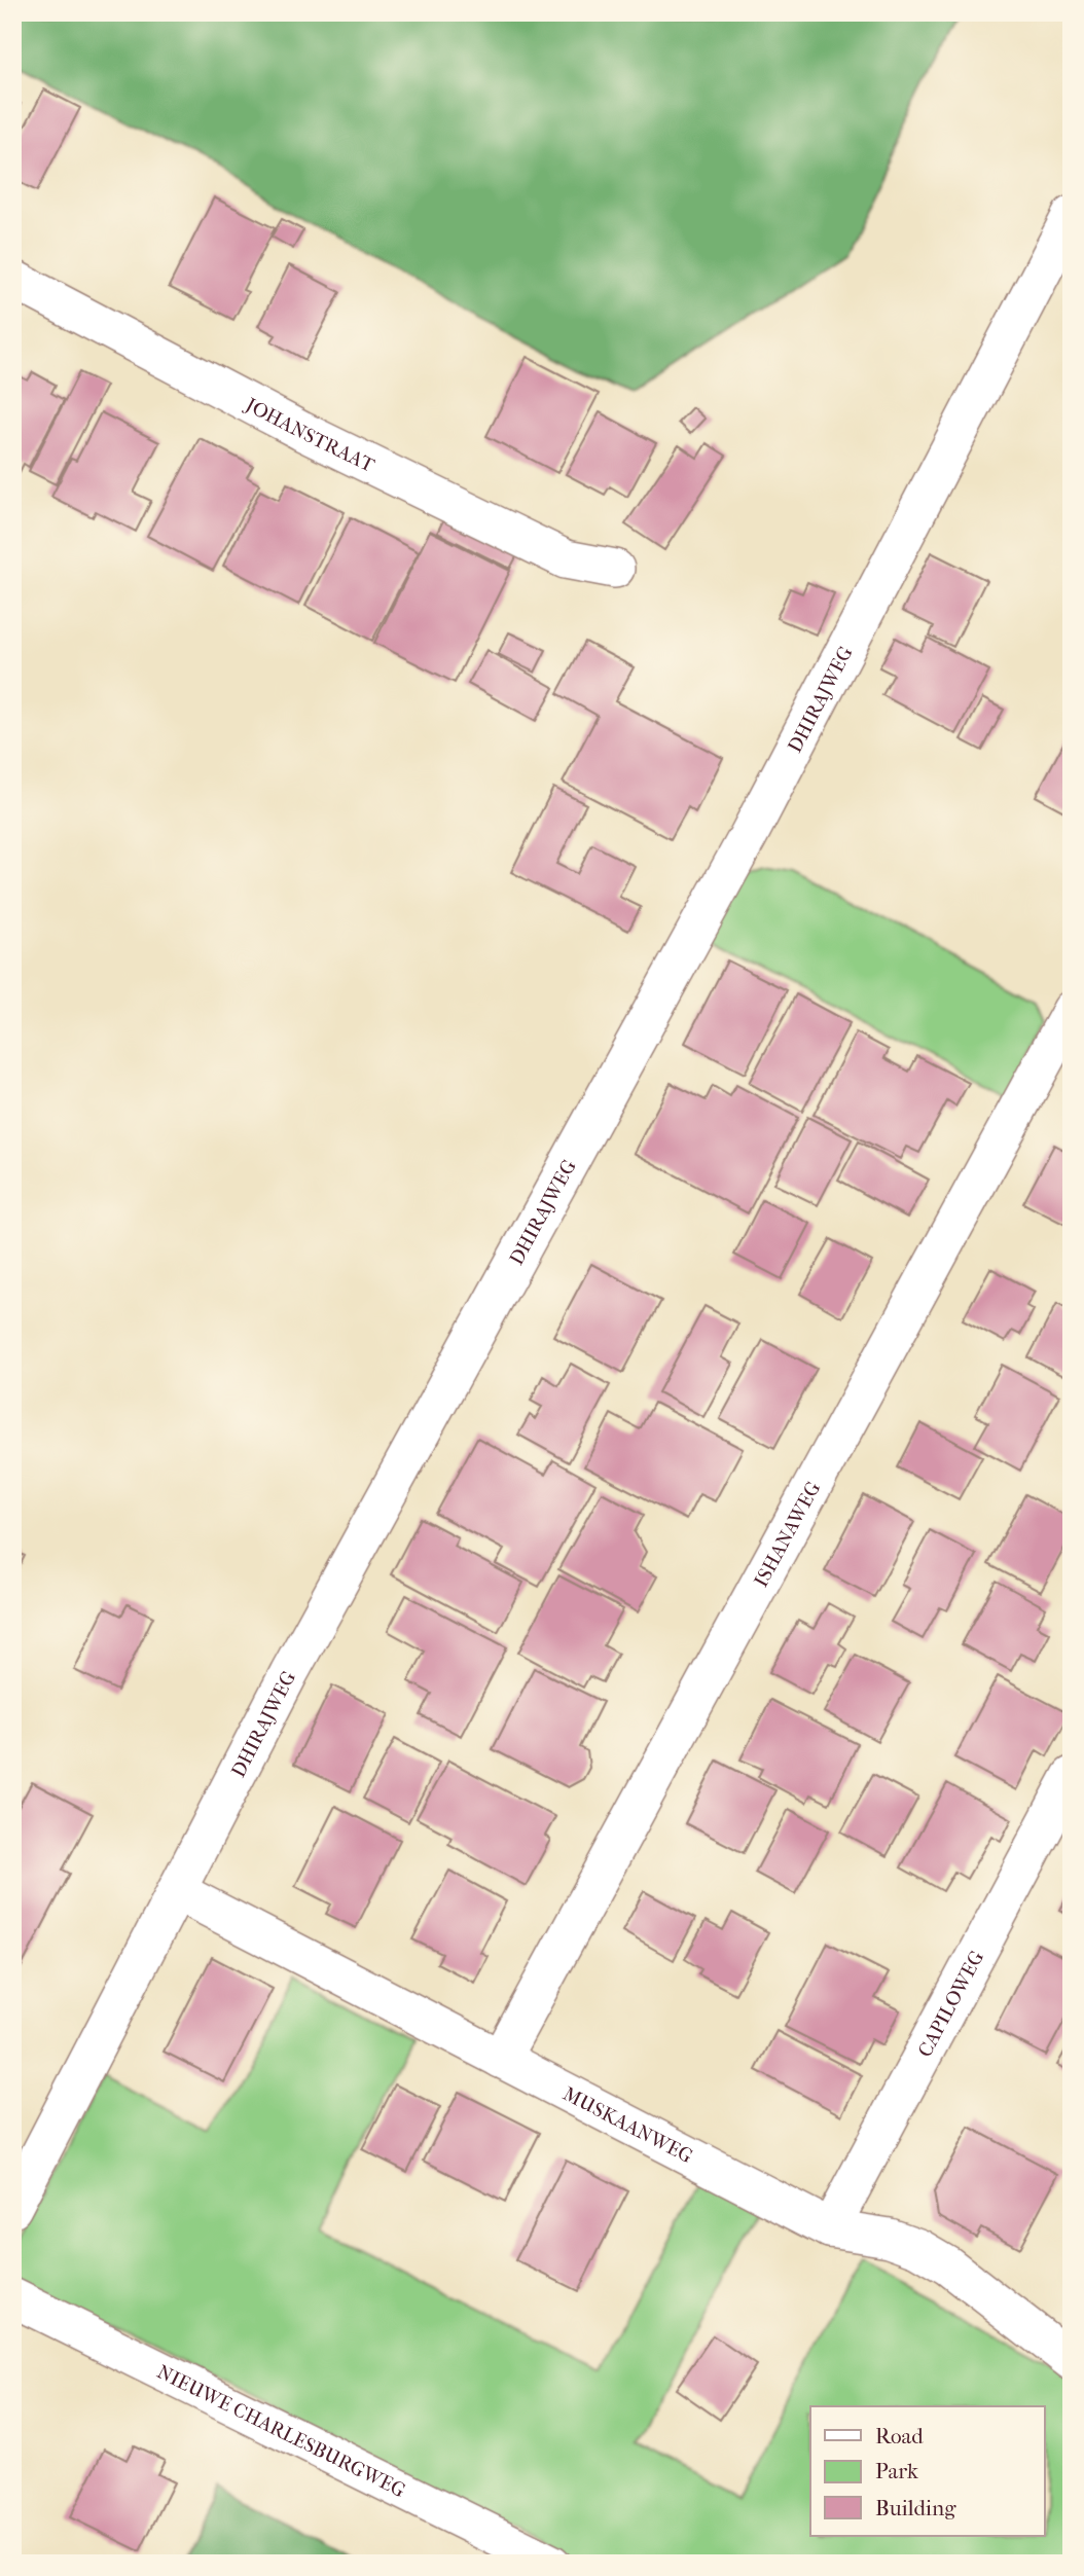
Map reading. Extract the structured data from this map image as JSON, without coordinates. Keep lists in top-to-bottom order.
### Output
{
  "streets": {
    "street": [
      "JOHANSTRAAT",
      "DHIRAJWEG",
      "ISHANAWEG",
      "CAPILOWEG",
      "MUSKAANWEG",
      "NIEUWE CHARLESBURGWEG"
    ]
  },
  "crossings": [
    ["DHIRAJWEG", "MUSKAANWEG"],
    ["ISHANAWEG", "MUSKAANWEG"],
    ["CAPILOWEG", "MUSKAANWEG"]
  ],
  "legend": ["Road", "Park", "Building"]
}
